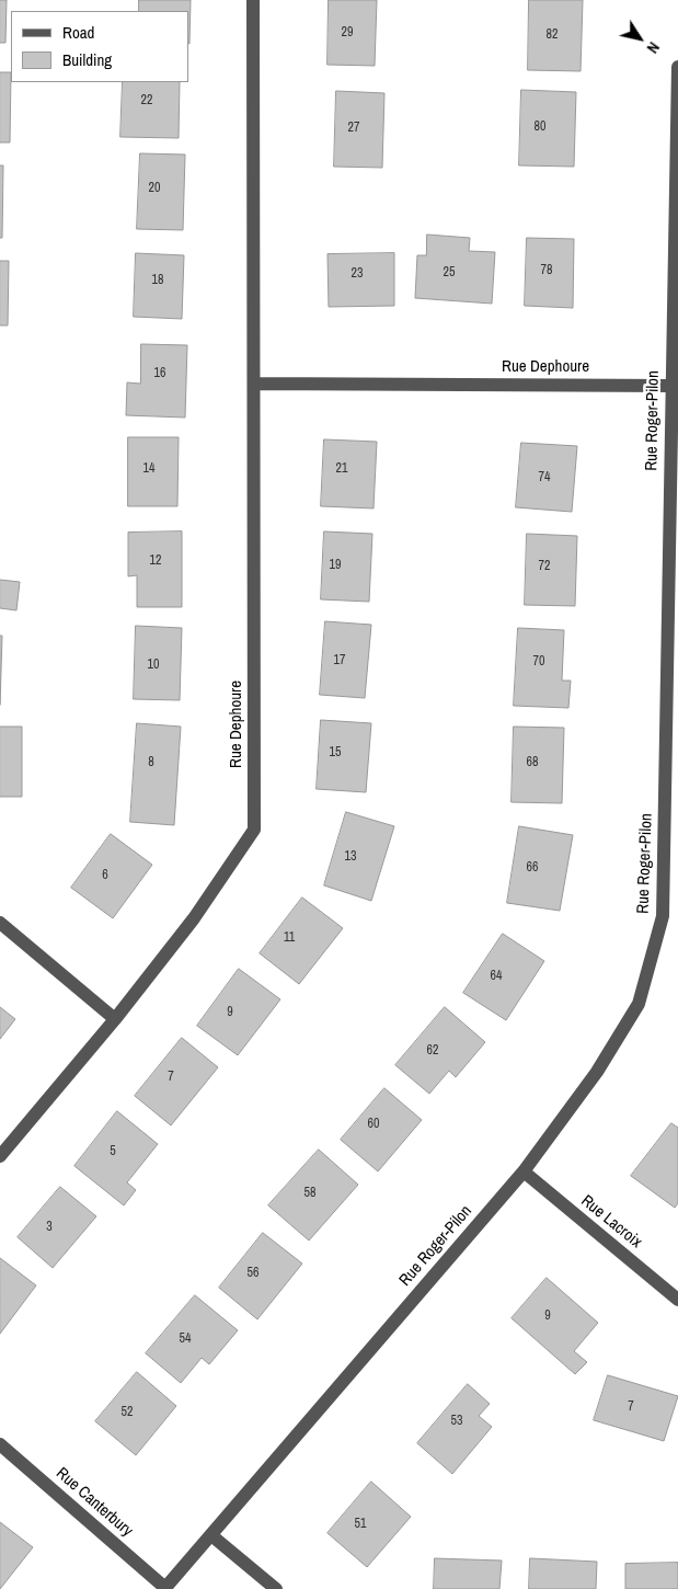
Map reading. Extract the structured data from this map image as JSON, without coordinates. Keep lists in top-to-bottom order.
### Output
{
  "streets": {
    "street": [
      "Rue Dephoure",
      "Rue Roger-Pilon",
      "Rue Lacroix",
      "Rue Canterbury"
    ]
  },
  "crossings": [
    ["Rue Dephoure", "Rue Roger-Pilon"],
    ["Rue Roger-Pilon", "Rue Lacroix"],
    ["Rue Roger-Pilon", "Rue Canterbury"]
  ],
  "house_numbers": [
    "29",
    "82",
    "22",
    "80",
    "27",
    "20",
    "78",
    "25",
    "23",
    "18",
    "16",
    "14",
    "21",
    "74",
    "12",
    "19",
    "72",
    "17",
    "70",
    "10",
    "15",
    "8",
    "68",
    "13",
    "66",
    "6",
    "11",
    "64",
    "9",
    "62",
    "7",
    "60",
    "5",
    "58",
    "3",
    "56",
    "9",
    "54",
    "7",
    "52",
    "53",
    "51"
  ],
  "legend": ["Road", "Building"],
  "north": "bottom right"
}
